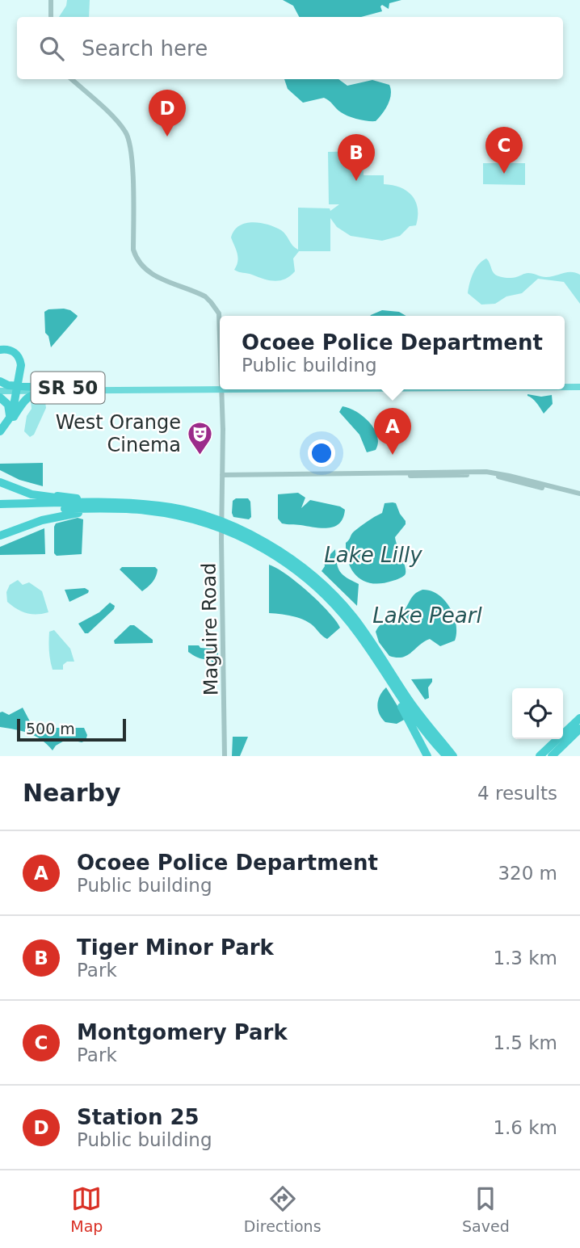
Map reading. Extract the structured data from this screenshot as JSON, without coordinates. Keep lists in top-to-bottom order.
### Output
{
  "streets": {
    "highway": ["SR 50"],
    "main road": ["Maguire Road"]
  },
  "water": ["Lake Lilly", "Lake Pearl"],
  "places": {
    "theatre": ["West Orange Cinema"]
  },
  "scale_bar": "500 m",
  "page": {
    "search": "Search here",
    "pins": [
      "D",
      "C",
      "B",
      "A"
    ],
    "popup": ["Ocoee Police Department", "Public building"],
    "scale": "500 m",
    "heading": ["Nearby", "4 results"],
    "list": [
      {
        "mark": "A",
        "name": "Ocoee Police Department",
        "note": "Public building",
        "value": "320 m"
      },
      {
        "mark": "B",
        "name": "Tiger Minor Park",
        "note": "Park",
        "value": "1.3 km"
      },
      {
        "mark": "C",
        "name": "Montgomery Park",
        "note": "Park",
        "value": "1.5 km"
      },
      {
        "mark": "D",
        "name": "Station 25",
        "note": "Public building",
        "value": "1.6 km"
      }
    ],
    "nav": ["Map", "Directions", "Saved"]
  }
}
